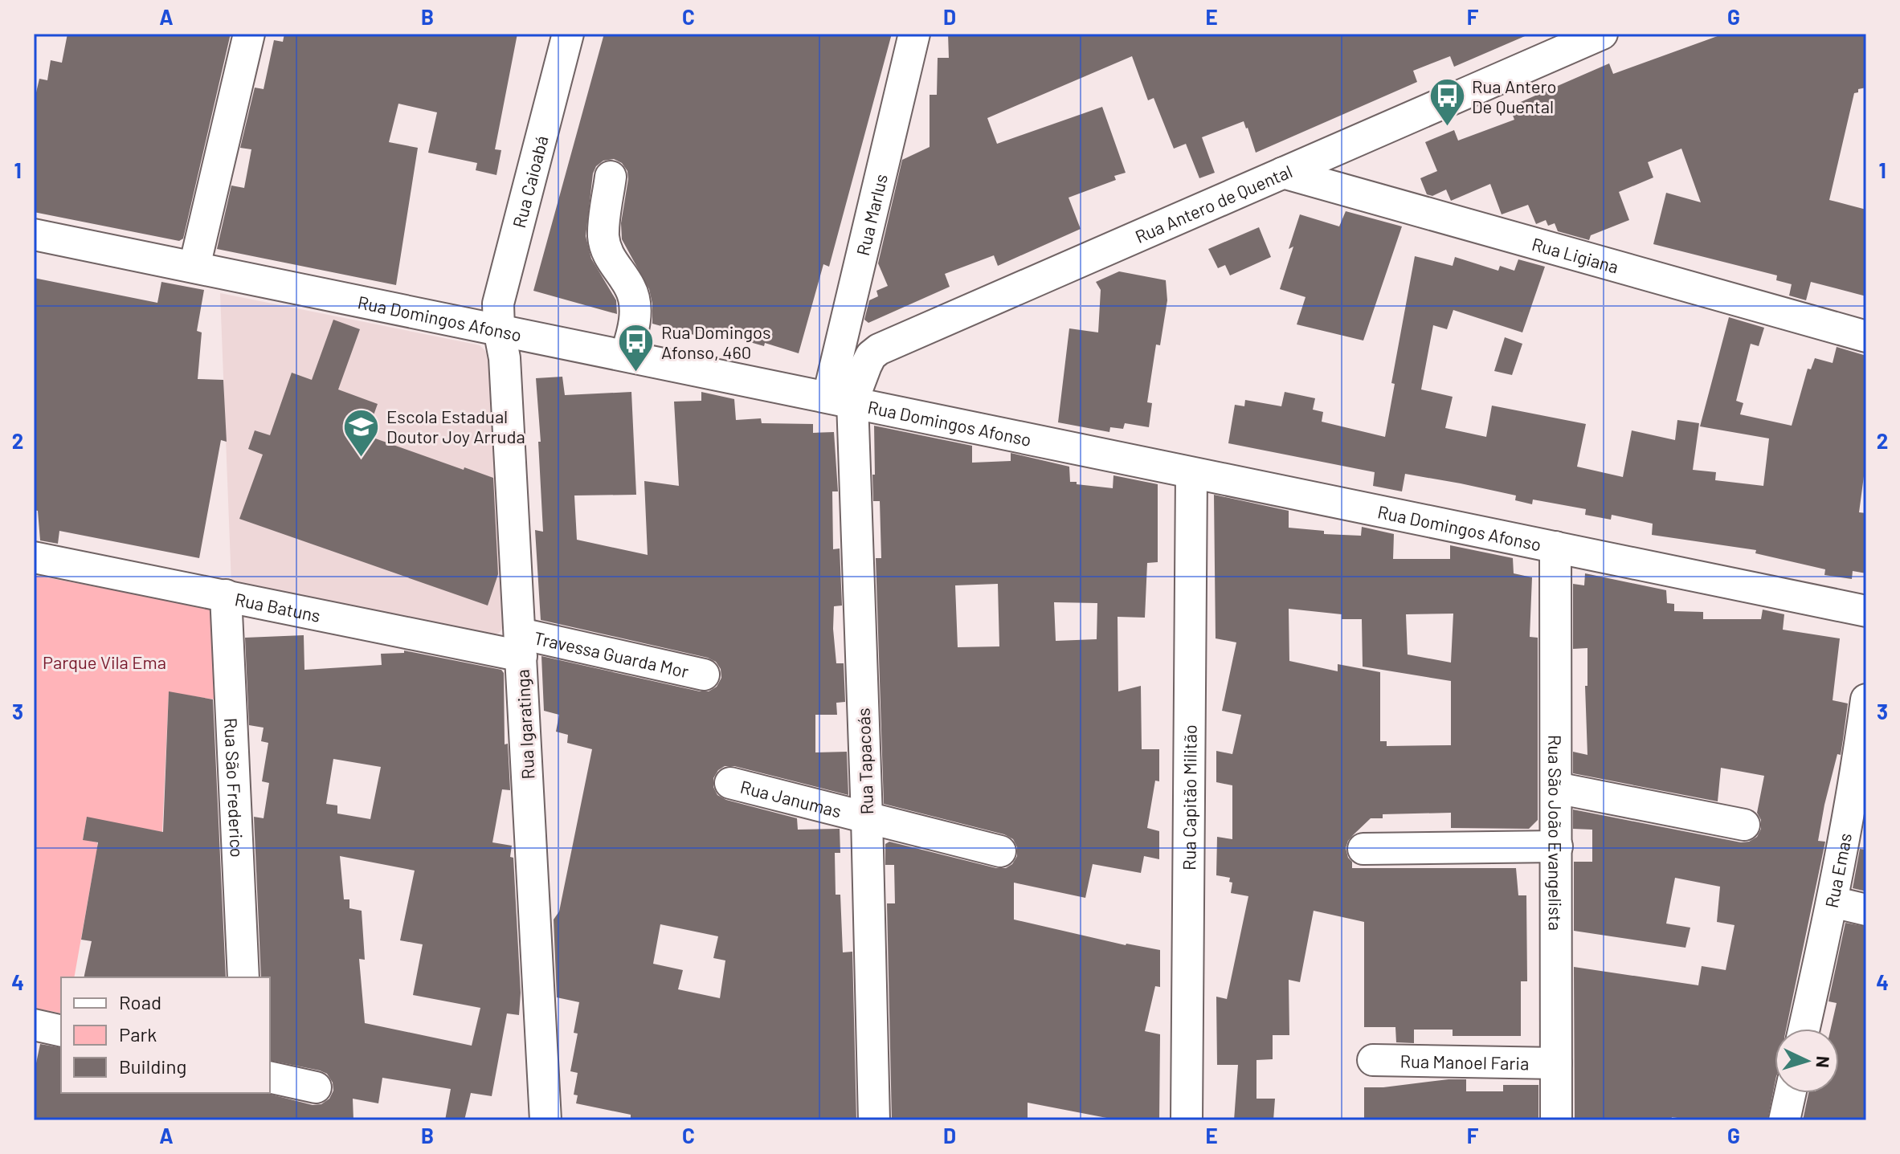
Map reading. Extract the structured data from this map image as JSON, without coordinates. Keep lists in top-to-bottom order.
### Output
{
  "streets": {
    "street": [
      "Rua Caioabá",
      "Rua Antero de Quental",
      "Rua Marlus",
      "Rua Ligiana",
      "Rua Domingos Afonso",
      "Rua Batuns",
      "Travessa Guarda Mor",
      "Rua Igaratinga",
      "Rua Tapacoás",
      "Rua São Frederico",
      "Rua Capitão Militão",
      "Rua Janumas",
      "Rua São João Evangelista",
      "Rua Emas",
      "Rua Manoel Faria"
    ]
  },
  "crossings": [
    ["Rua Caioabá", "Rua Domingos Afonso"],
    ["Rua Caioabá", "Rua Igaratinga"],
    ["Rua Antero de Quental", "Rua Marlus"],
    ["Rua Antero de Quental", "Rua Ligiana"],
    ["Rua Antero de Quental", "Rua Domingos Afonso"],
    ["Rua Antero de Quental", "Rua Tapacoás"],
    ["Rua Marlus", "Rua Domingos Afonso"],
    ["Rua Marlus", "Rua Tapacoás"],
    ["Rua Domingos Afonso", "Rua Igaratinga"],
    ["Rua Domingos Afonso", "Rua Tapacoás"],
    ["Rua Domingos Afonso", "Rua Capitão Militão"],
    ["Rua Domingos Afonso", "Rua São João Evangelista"],
    ["Rua Batuns", "Travessa Guarda Mor"],
    ["Rua Batuns", "Rua Igaratinga"],
    ["Rua Batuns", "Rua São Frederico"],
    ["Travessa Guarda Mor", "Rua Igaratinga"],
    ["Rua Tapacoás", "Rua Janumas"],
    ["Rua São João Evangelista", "Rua Manoel Faria"]
  ],
  "parks": ["Parque Vila Ema"],
  "places": {
    "bus stop": ["Rua Antero De Quental", "Rua Domingos Afonso, 460"],
    "school or university": ["Escola Estadual Doutor Joy Arruda"]
  },
  "legend": ["Road", "Park", "Building"],
  "north": "right",
  "grid": {
    "columns": [
      "A",
      "B",
      "C",
      "D",
      "E",
      "F",
      "G"
    ],
    "rows": [
      "1",
      "2",
      "3",
      "4"
    ]
  }
}
